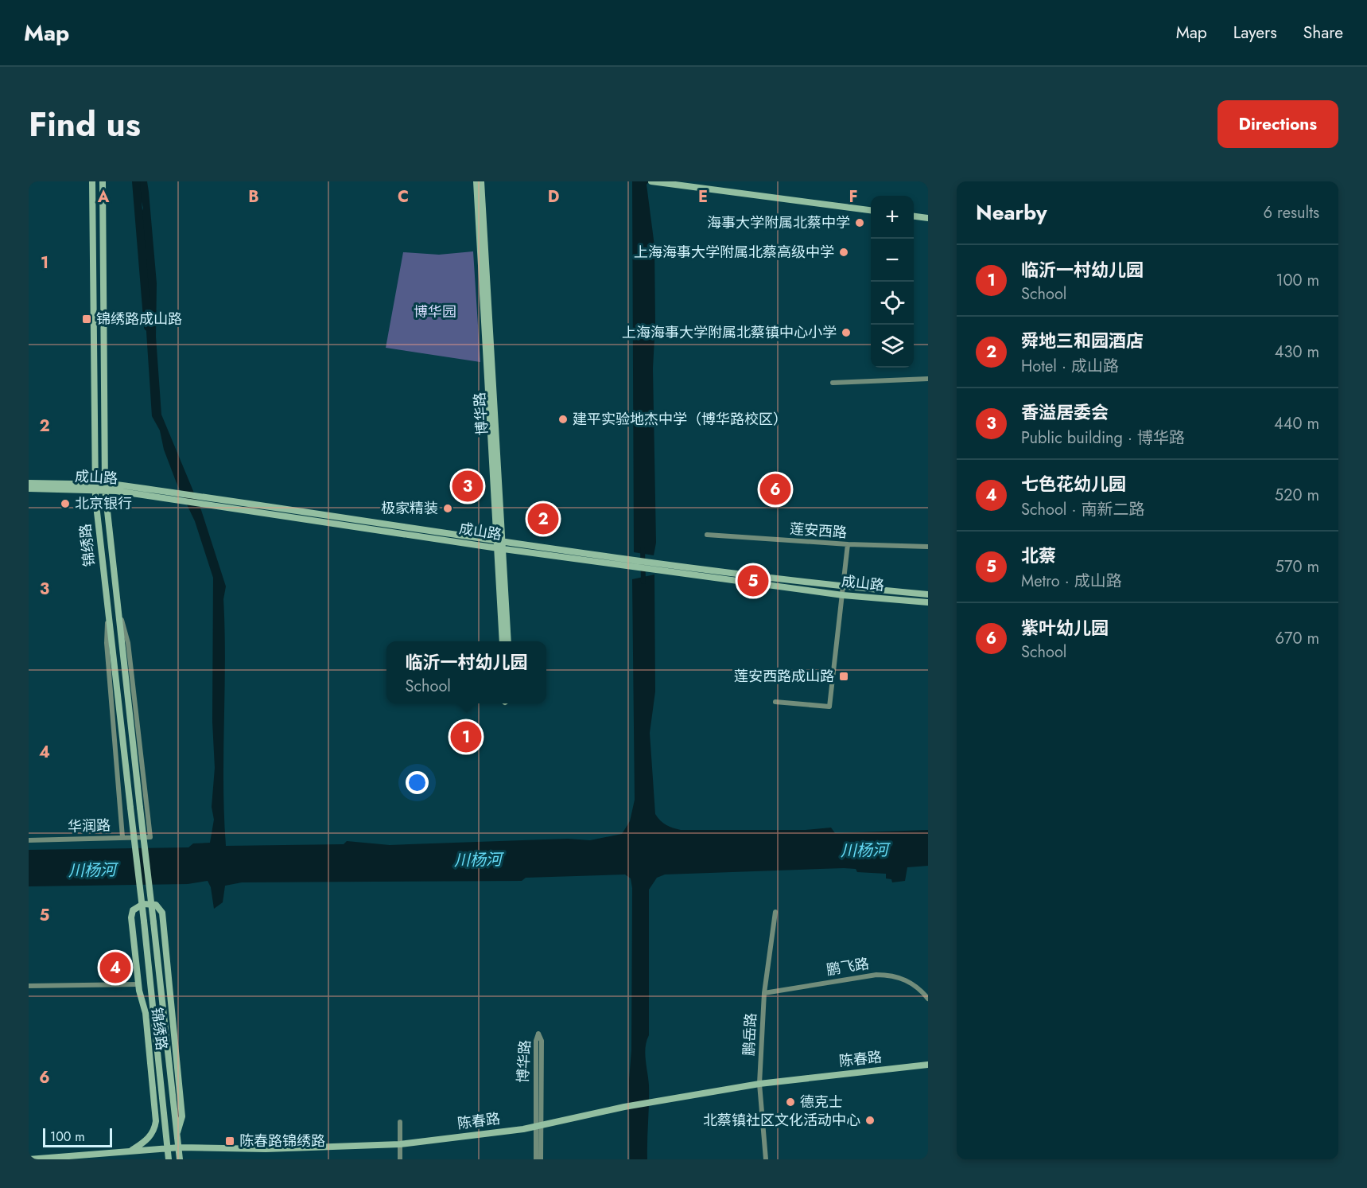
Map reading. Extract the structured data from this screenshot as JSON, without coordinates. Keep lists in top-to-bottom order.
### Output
{
  "streets": {
    "main road": [
      "博华路",
      "成山路",
      "锦绣路",
      "陈春路"
    ],
    "street": [
      "莲安西路",
      "华润路",
      "鹏飞路",
      "鹏岳路"
    ]
  },
  "crossings": [
    ["博华路", "成山路"],
    ["博华路", "陈春路"],
    ["成山路", "锦绣路"],
    ["锦绣路", "华润路"],
    ["锦绣路", "陈春路"],
    ["鹏飞路", "鹏岳路"],
    ["鹏岳路", "陈春路"]
  ],
  "water": ["川杨河"],
  "parks": ["博华园"],
  "places": {
    "other": [
      "海事大学附属北蔡中学",
      "上海海事大学附属北蔡高级中学",
      "上海海事大学附属北蔡镇中心小学",
      "建平实验地杰中学（博华路校区）",
      "北京银行",
      "极家精装",
      "德克士",
      "北蔡镇社区文化活动中心"
    ],
    "transit": ["锦绣路成山路", "莲安西路成山路", "陈春路锦绣路"]
  },
  "scale_bar": "100 m",
  "page": {
    "header": "Map",
    "nav": ["Map", "Layers", "Share"],
    "title": "Find us",
    "buttons": "Directions",
    "heading": ["Nearby", "6 results"],
    "map_buttons": ["+", "−"],
    "list": [
      {
        "mark": "1",
        "name": "临沂一村幼儿园",
        "note": "School",
        "value": "100 m"
      },
      {
        "mark": "2",
        "name": "舜地三和园酒店",
        "note": "Hotel · 成山路",
        "value": "430 m"
      },
      {
        "mark": "3",
        "name": "香溢居委会",
        "note": "Public building · 博华路",
        "value": "440 m"
      },
      {
        "mark": "4",
        "name": "七色花幼儿园",
        "note": "School · 南新二路",
        "value": "520 m"
      },
      {
        "mark": "5",
        "name": "北蔡",
        "note": "Metro · 成山路",
        "value": "570 m"
      },
      {
        "mark": "6",
        "name": "紫叶幼儿园",
        "note": "School",
        "value": "670 m"
      }
    ],
    "pins": [
      "3",
      "6",
      "2",
      "5",
      "1",
      "4"
    ],
    "popup": ["临沂一村幼儿园", "School"],
    "scale": "100 m"
  },
  "grid": {
    "columns": [
      "A",
      "B",
      "C",
      "D",
      "E",
      "F"
    ],
    "rows": [
      "1",
      "2",
      "3",
      "4",
      "5",
      "6"
    ]
  }
}
